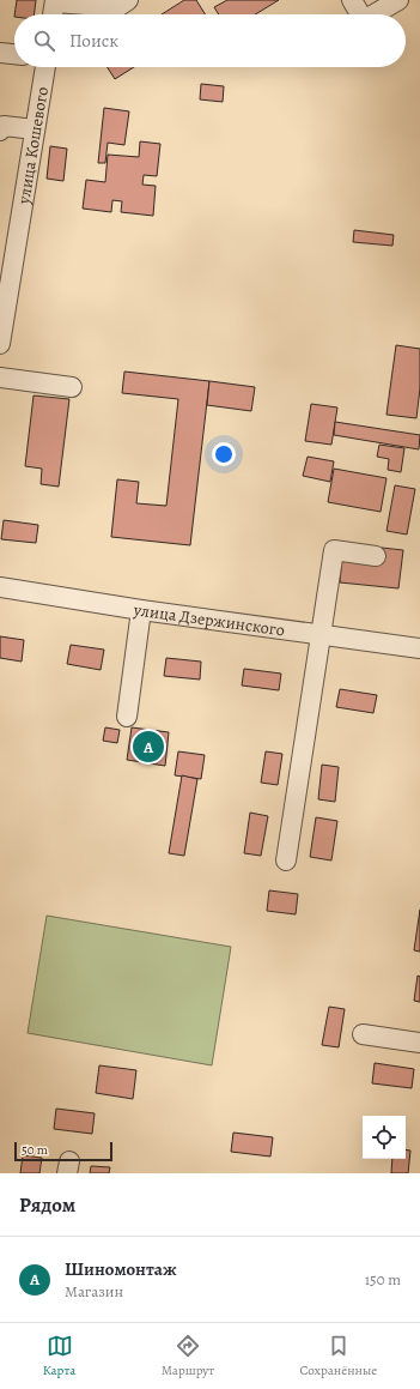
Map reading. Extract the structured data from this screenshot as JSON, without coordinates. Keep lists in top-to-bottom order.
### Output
{
  "streets": {
    "street": ["улица Кошевого", "улица Дзержинского"]
  },
  "scale_bar": "50 m",
  "page": {
    "search": "Поиск",
    "pins": "A",
    "scale": "50 m",
    "heading": "Рядом",
    "list": [
      {
        "mark": "A",
        "name": "Шиномонтаж",
        "note": "Магазин",
        "value": "150 m"
      }
    ],
    "nav": ["Карта", "Маршрут", "Сохранённые"]
  }
}
